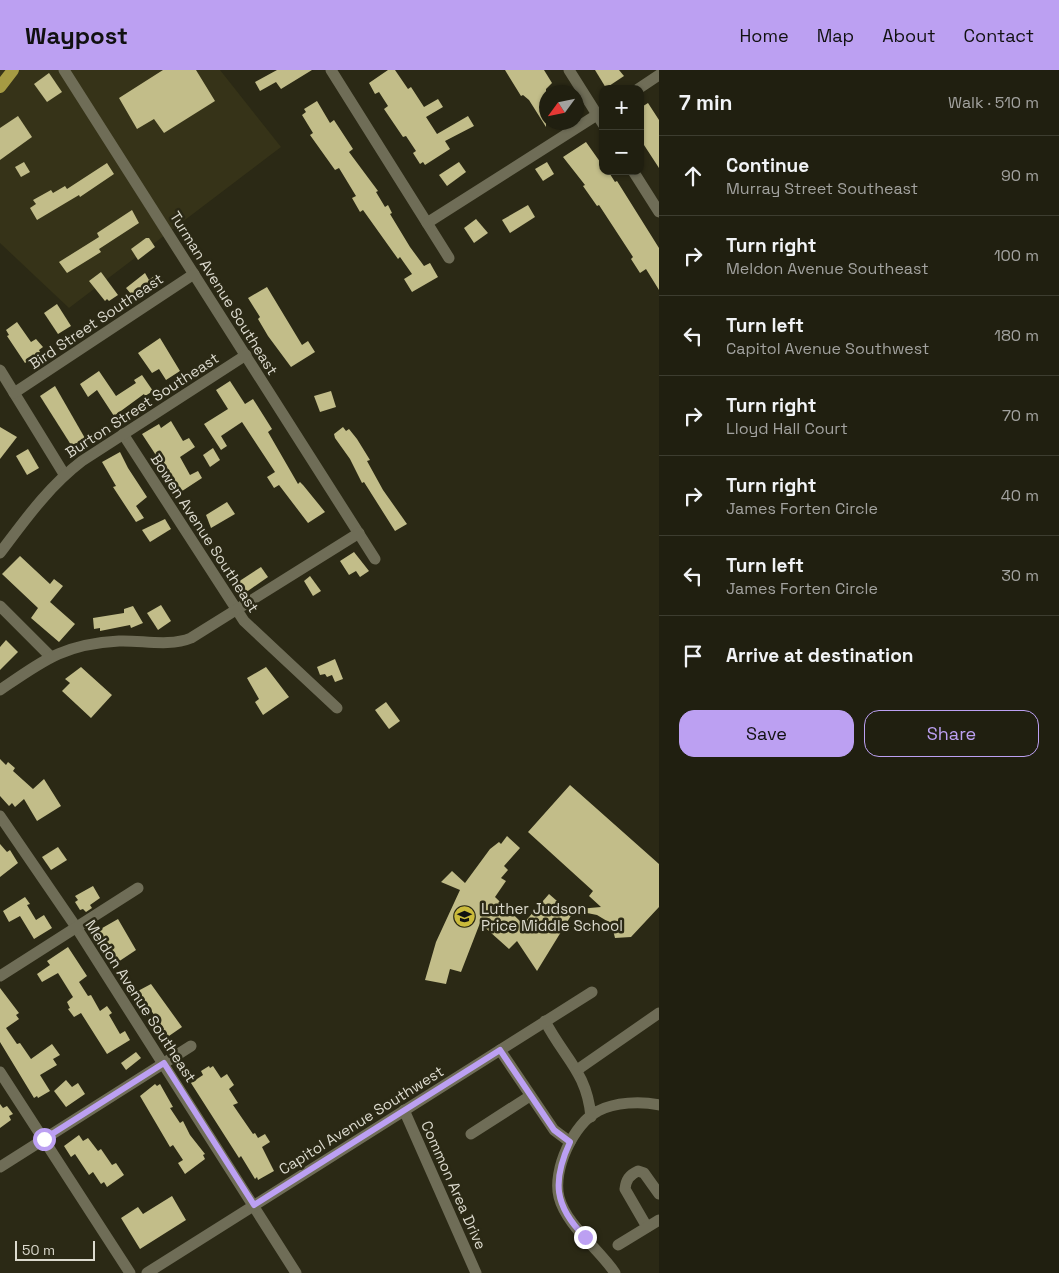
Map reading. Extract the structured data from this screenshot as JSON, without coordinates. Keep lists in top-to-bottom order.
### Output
{
  "streets": {
    "street": [
      "Turman Avenue Southeast",
      "Bird Street Southeast",
      "Burton Street Southeast",
      "Bowen Avenue Southeast",
      "Meldon Avenue Southeast",
      "Capitol Avenue Southwest",
      "Common Area Drive"
    ]
  },
  "crossings": [
    ["Turman Avenue Southeast", "Bird Street Southeast"],
    ["Turman Avenue Southeast", "Burton Street Southeast"],
    ["Burton Street Southeast", "Bowen Avenue Southeast"],
    ["Meldon Avenue Southeast", "Capitol Avenue Southwest"],
    ["Capitol Avenue Southwest", "Common Area Drive"]
  ],
  "places": {
    "school or university": ["Luther Judson Price Middle School"]
  },
  "scale_bar": "50 m",
  "north": "bottom left",
  "page": {
    "header": "Waypost",
    "nav": [
      "Home",
      "Map",
      "About",
      "Contact"
    ],
    "heading": ["7 min", "Walk · 510 m"],
    "map_buttons": ["+", "−"],
    "list": [
      ["Continue", "Murray Street Southeast", "90 m"],
      ["Turn right", "Meldon Avenue Southeast", "100 m"],
      ["Turn left", "Capitol Avenue Southwest", "180 m"],
      ["Turn right", "Lloyd Hall Court", "70 m"],
      ["Turn right", "James Forten Circle", "40 m"],
      ["Turn left", "James Forten Circle", "30 m"],
      "Arrive at destination"
    ],
    "buttons": ["Save", "Share"],
    "scale": "50 m"
  }
}
